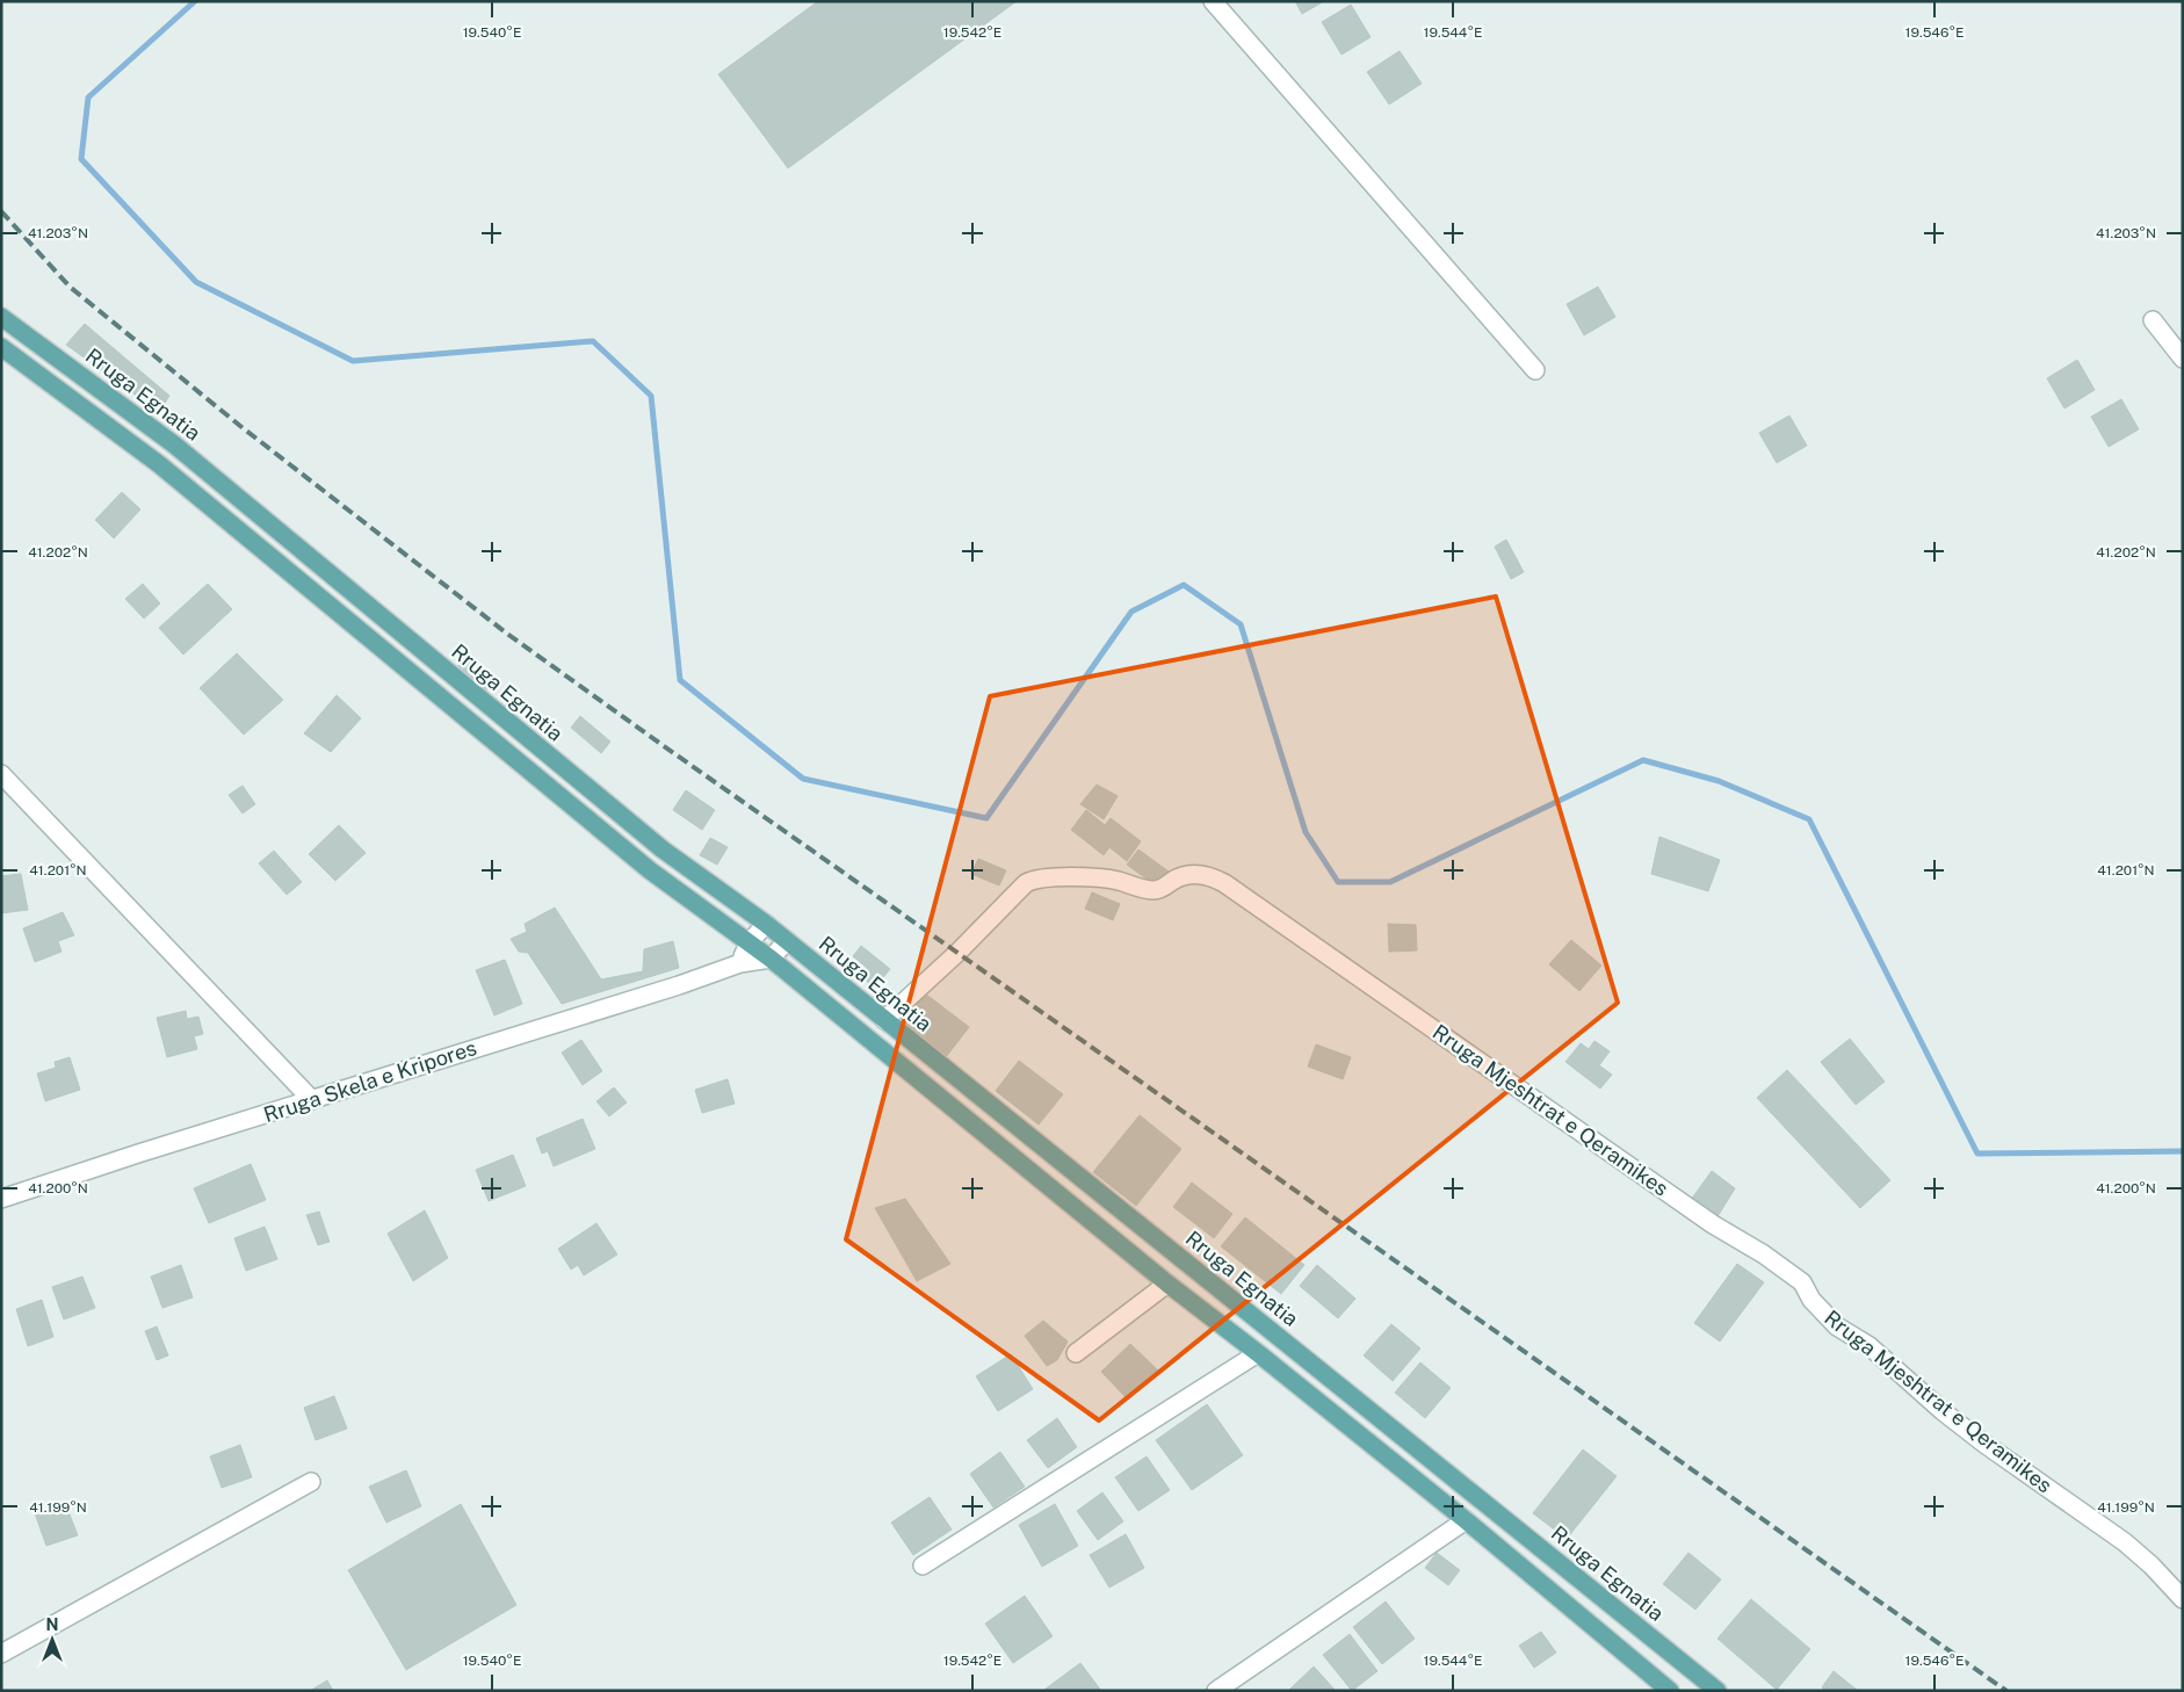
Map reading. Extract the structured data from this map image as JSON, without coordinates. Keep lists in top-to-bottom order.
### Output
{
  "streets": {
    "main road": ["Rruga Egnatia"],
    "street": ["Rruga Skela e Kripores", "Rruga Mjeshtrat e Qeramikes"]
  },
  "crossings": [
    ["Rruga Egnatia", "Rruga Mjeshtrat e Qeramikes"]
  ],
  "north": "top",
  "coordinates": [
    "19.540°E",
    "19.542°E",
    "19.544°E",
    "19.546°E",
    "41.203°N",
    "41.202°N",
    "41.201°N",
    "41.200°N",
    "41.199°N"
  ]
}
